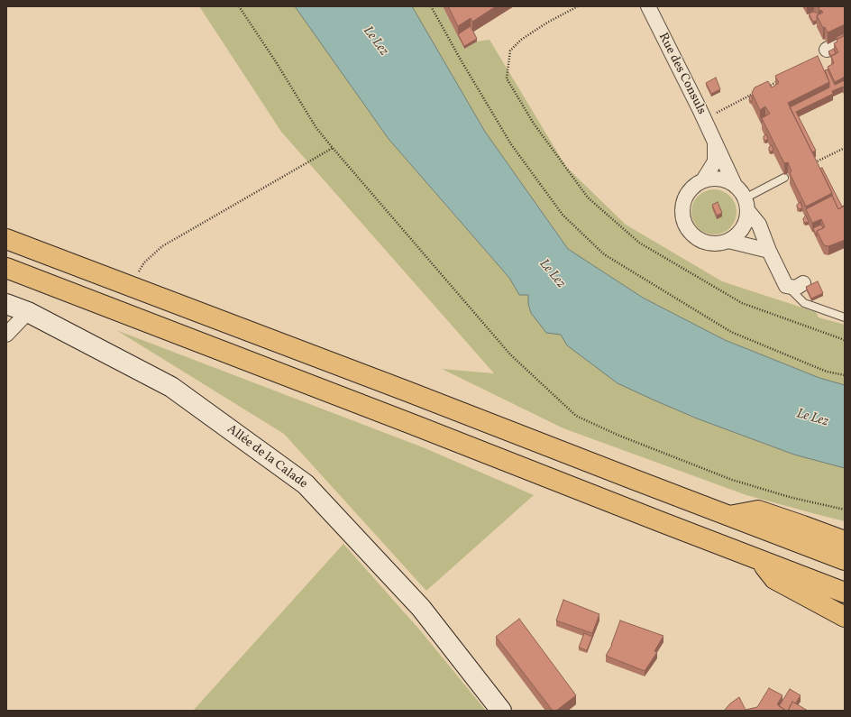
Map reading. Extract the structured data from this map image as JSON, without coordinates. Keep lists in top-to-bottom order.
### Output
{
  "streets": {
    "street": ["Rue des Consuls", "Allée de la Calade"]
  },
  "water": ["Le Lez"]
}
